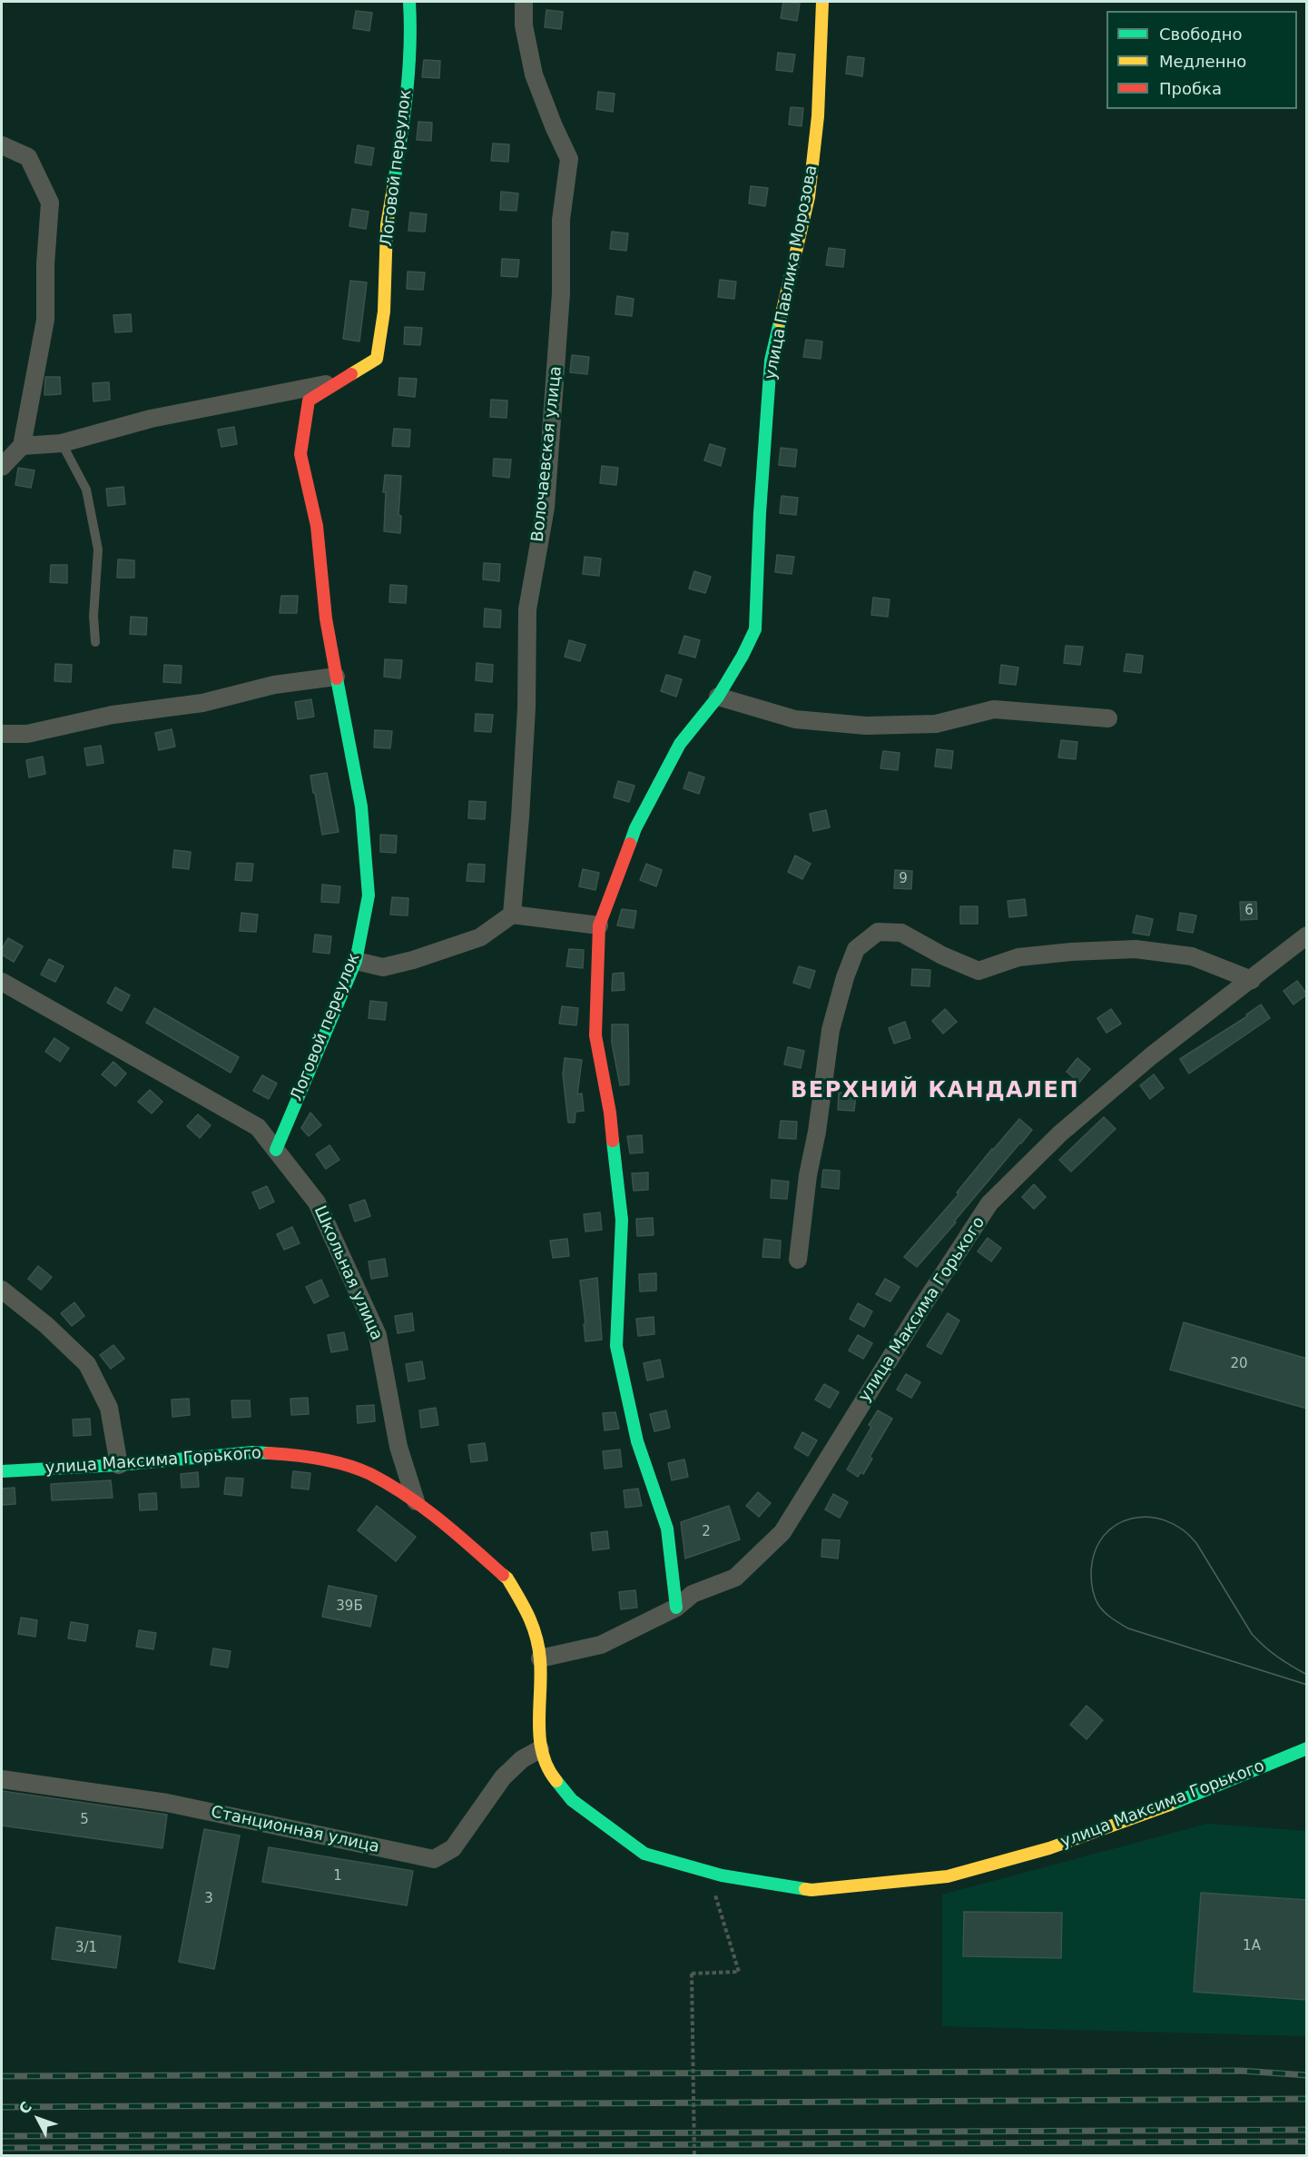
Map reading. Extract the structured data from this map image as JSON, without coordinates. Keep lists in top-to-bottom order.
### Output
{
  "streets": {
    "street": [
      "Логовой переулок",
      "улица Павлика Морозова",
      "Волочаевская улица",
      "Школьная улица",
      "улица Максима Горького",
      "Станционная улица"
    ]
  },
  "crossings": [
    ["Логовой переулок", "Школьная улица"],
    ["улица Павлика Морозова", "улица Максима Горького"],
    ["Школьная улица", "улица Максима Горького"],
    ["улица Максима Горького", "Станционная улица"]
  ],
  "districts": ["ВЕРХНИЙ КАНДАЛЕП"],
  "house_numbers": [
    "9",
    "6",
    "20",
    "2",
    "39Б",
    "5",
    "1",
    "3",
    "1А",
    "3/1"
  ],
  "legend": ["Свободно", "Медленно", "Пробка"],
  "north": "top left"
}
